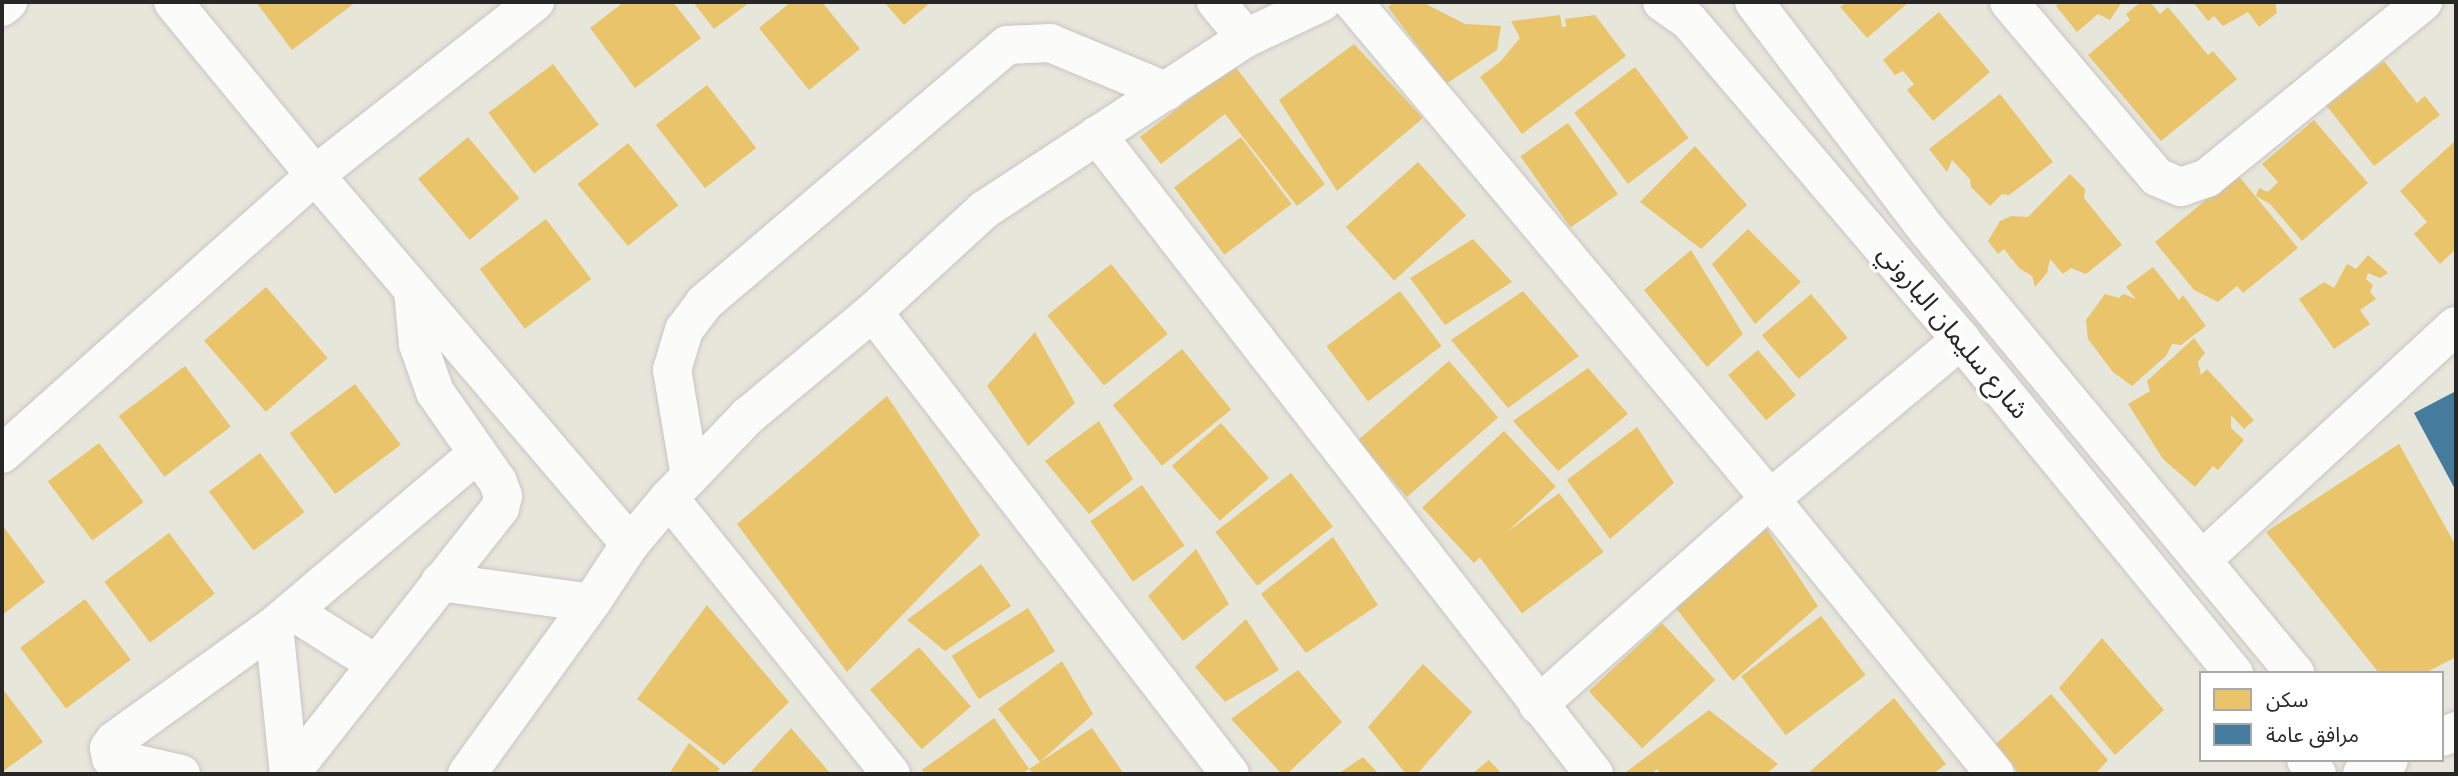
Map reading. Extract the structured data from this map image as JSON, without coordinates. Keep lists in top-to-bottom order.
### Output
{
  "streets": {
    "street": ["شارع سليمان الباروني"]
  },
  "legend": ["سكن", "مرافق عامة"]
}
